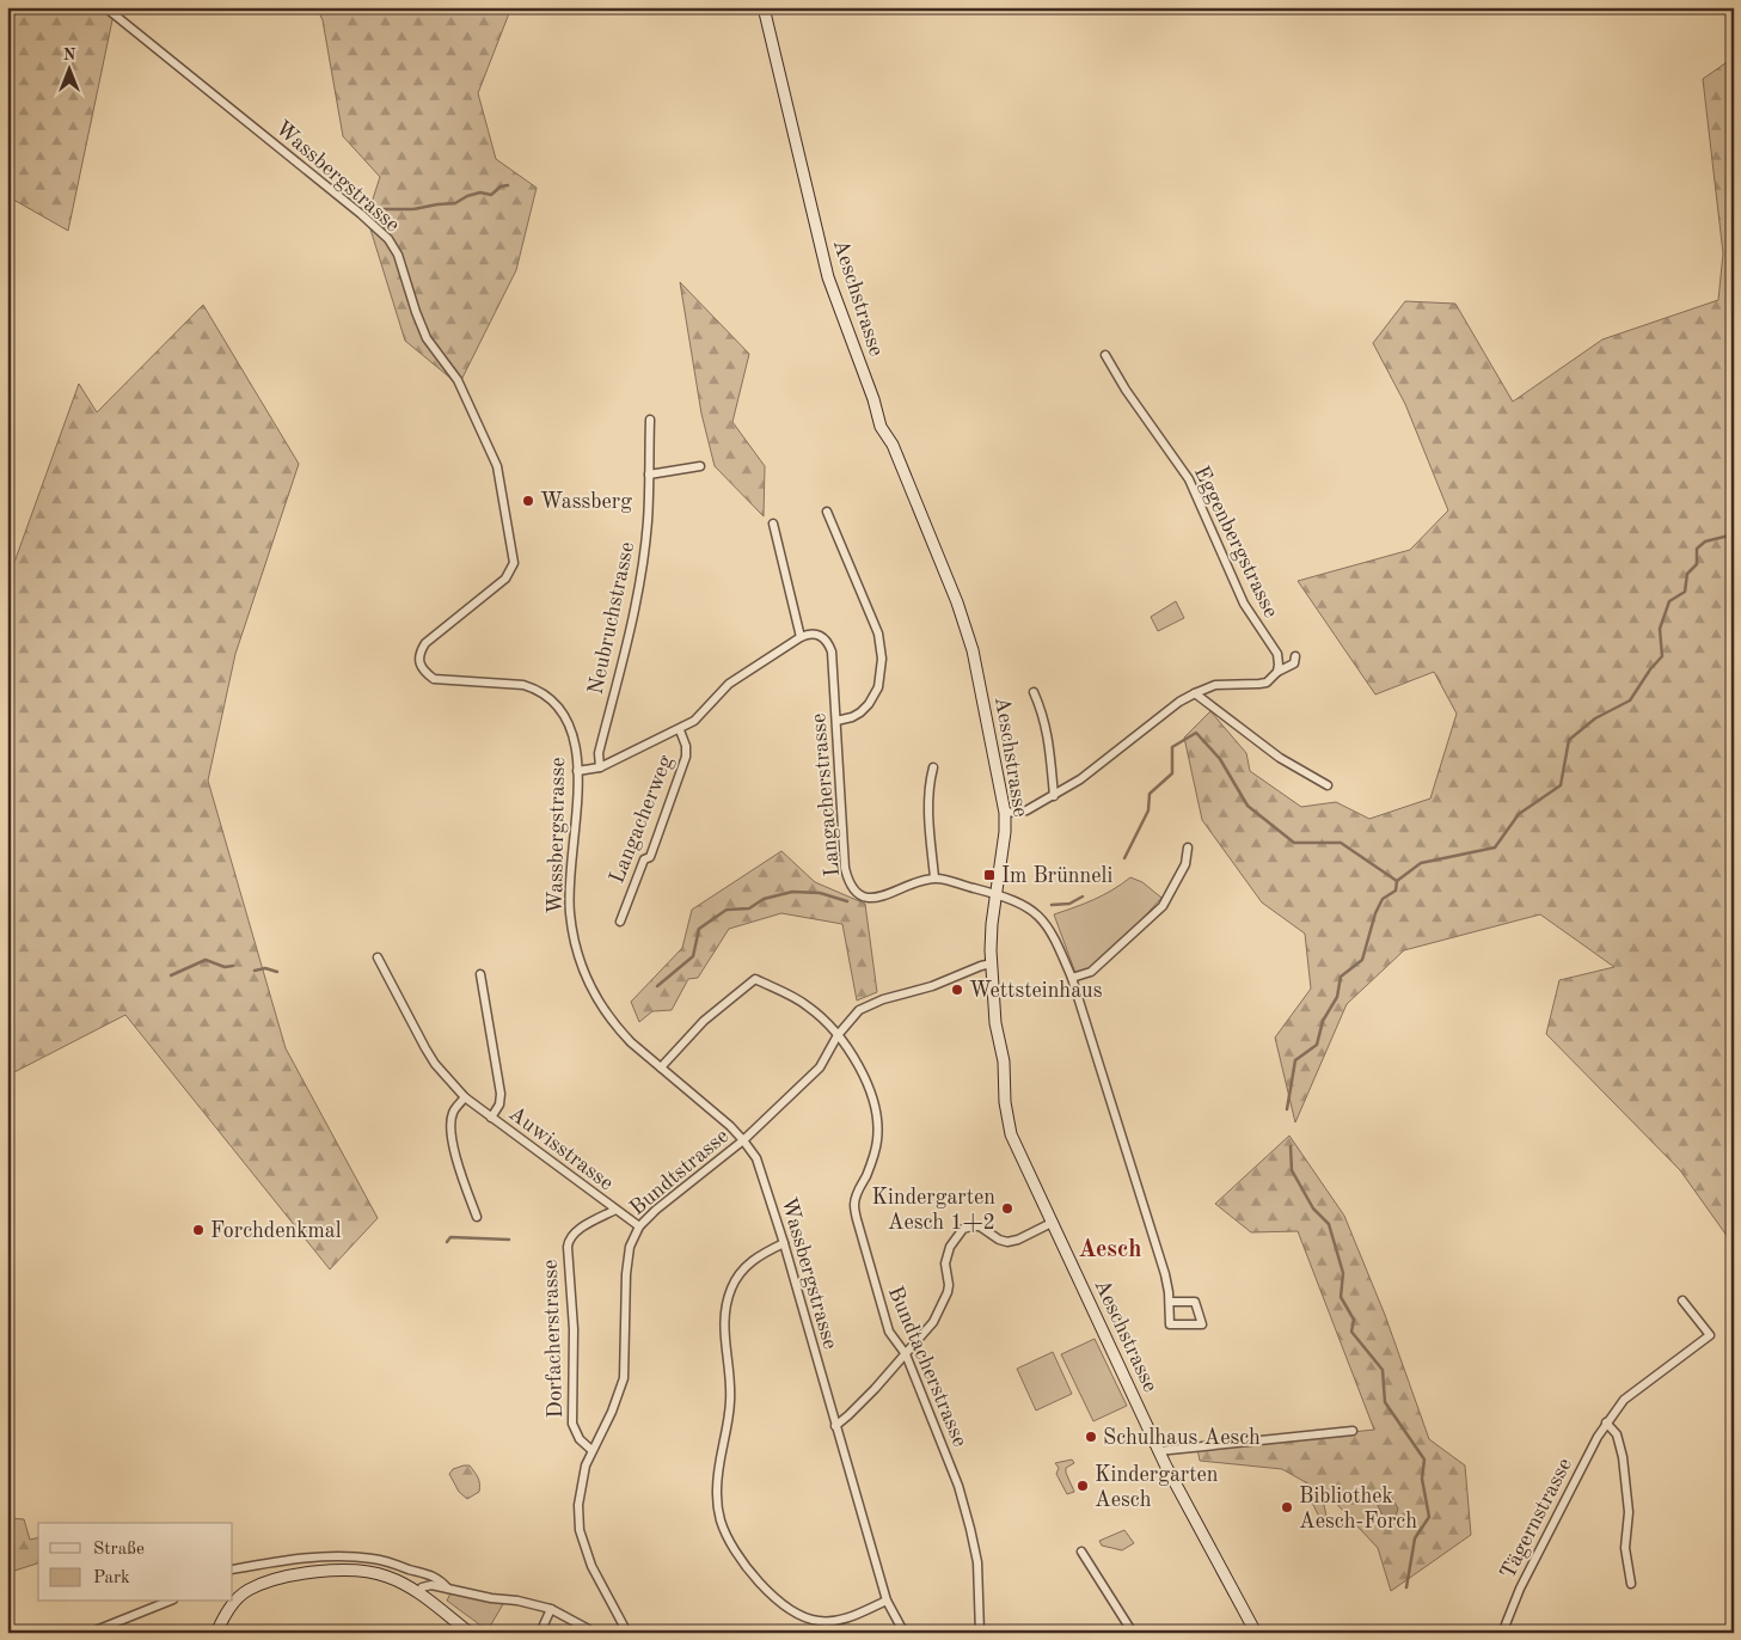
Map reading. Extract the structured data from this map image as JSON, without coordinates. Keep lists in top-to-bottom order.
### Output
{
  "streets": {
    "main road": ["Aeschstrasse"],
    "street": [
      "Wassbergstrasse",
      "Eggenbergstrasse",
      "Neubruchstrasse",
      "Langacherstrasse",
      "Langacherweg",
      "Auwisstrasse",
      "Bundtstrasse",
      "Dorfacherstrasse",
      "Bundtacherstrasse",
      "Tägernstrasse"
    ]
  },
  "crossings": [
    ["Wassbergstrasse", "Bundtstrasse"],
    ["Wassbergstrasse", "Bundtacherstrasse"],
    ["Aeschstrasse", "Bundtstrasse"],
    ["Auwisstrasse", "Bundtstrasse"],
    ["Auwisstrasse", "Dorfacherstrasse"],
    ["Bundtstrasse", "Dorfacherstrasse"],
    ["Bundtstrasse", "Bundtacherstrasse"]
  ],
  "districts": ["Aesch"],
  "places": {
    "other": [
      "Wassberg",
      "Wettsteinhaus",
      "Kindergarten Aesch 1+2",
      "Forchdenkmal",
      "Schulhaus Aesch",
      "Kindergarten Aesch",
      "Bibliothek Aesch-Forch"
    ],
    "transit": ["Im Brünneli"]
  },
  "legend": ["Straße", "Park"],
  "north": "top"
}
